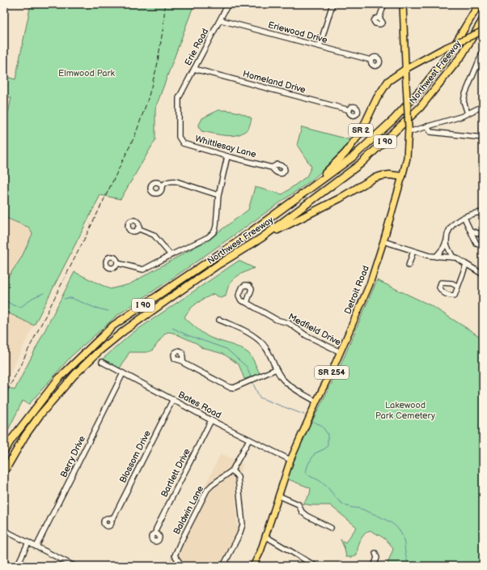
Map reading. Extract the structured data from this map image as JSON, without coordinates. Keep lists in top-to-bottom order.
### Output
{
  "streets": {
    "highway": ["Northwest Freeway", "SR 2", "I 90"],
    "main road": ["Detroit Road", "SR 254"],
    "street": [
      "Eriewood Drive",
      "Erie Road",
      "Homeland Drive",
      "Whittlesay Lane",
      "Medfield Drive",
      "Bates Road",
      "Berry Drive",
      "Blossom Drive",
      "Bartlett Drive",
      "Baldwin Lane"
    ]
  },
  "crossings": [
    ["Eriewood Drive", "Erie Road"],
    ["Erie Road", "Homeland Drive"],
    ["Erie Road", "Whittlesay Lane"],
    ["Northwest Freeway", "SR 2"],
    ["SR 2", "Detroit Road"],
    ["Detroit Road", "Medfield Drive"],
    ["Detroit Road", "Bates Road"],
    ["Bates Road", "Berry Drive"],
    ["Bates Road", "Blossom Drive"],
    ["Bates Road", "Bartlett Drive"],
    ["Bates Road", "Baldwin Lane"]
  ],
  "parks": ["Elmwood Park", "Lakewood Park Cemetery"]
}
